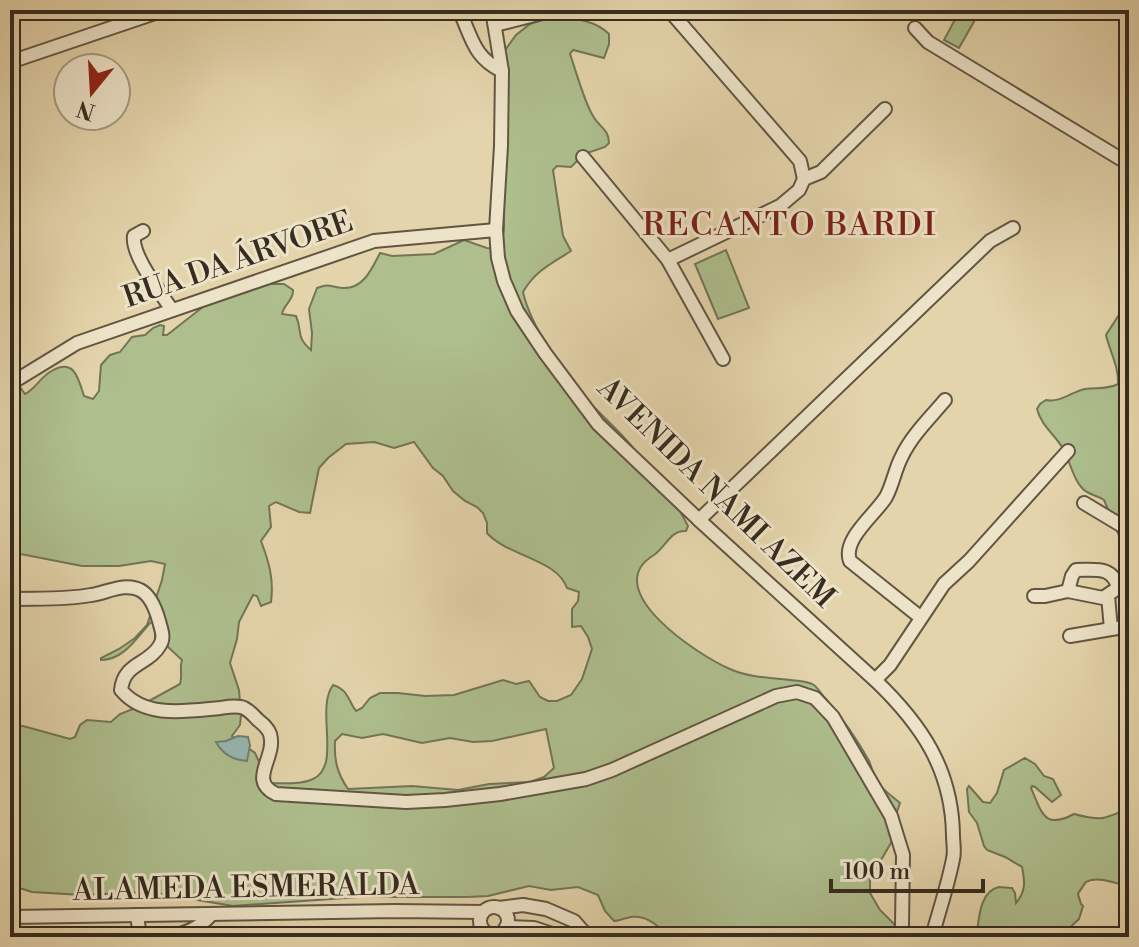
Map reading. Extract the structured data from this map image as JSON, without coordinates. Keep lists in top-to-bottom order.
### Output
{
  "streets": {
    "street": ["RUA DA ÁRVORE", "AVENIDA NAMI AZEM", "ALAMEDA ESMERALDA"]
  },
  "crossings": [
    ["RUA DA ÁRVORE", "AVENIDA NAMI AZEM"]
  ],
  "districts": ["RECANTO BARDI"],
  "scale_bar": "100 m",
  "north": "bottom"
}
